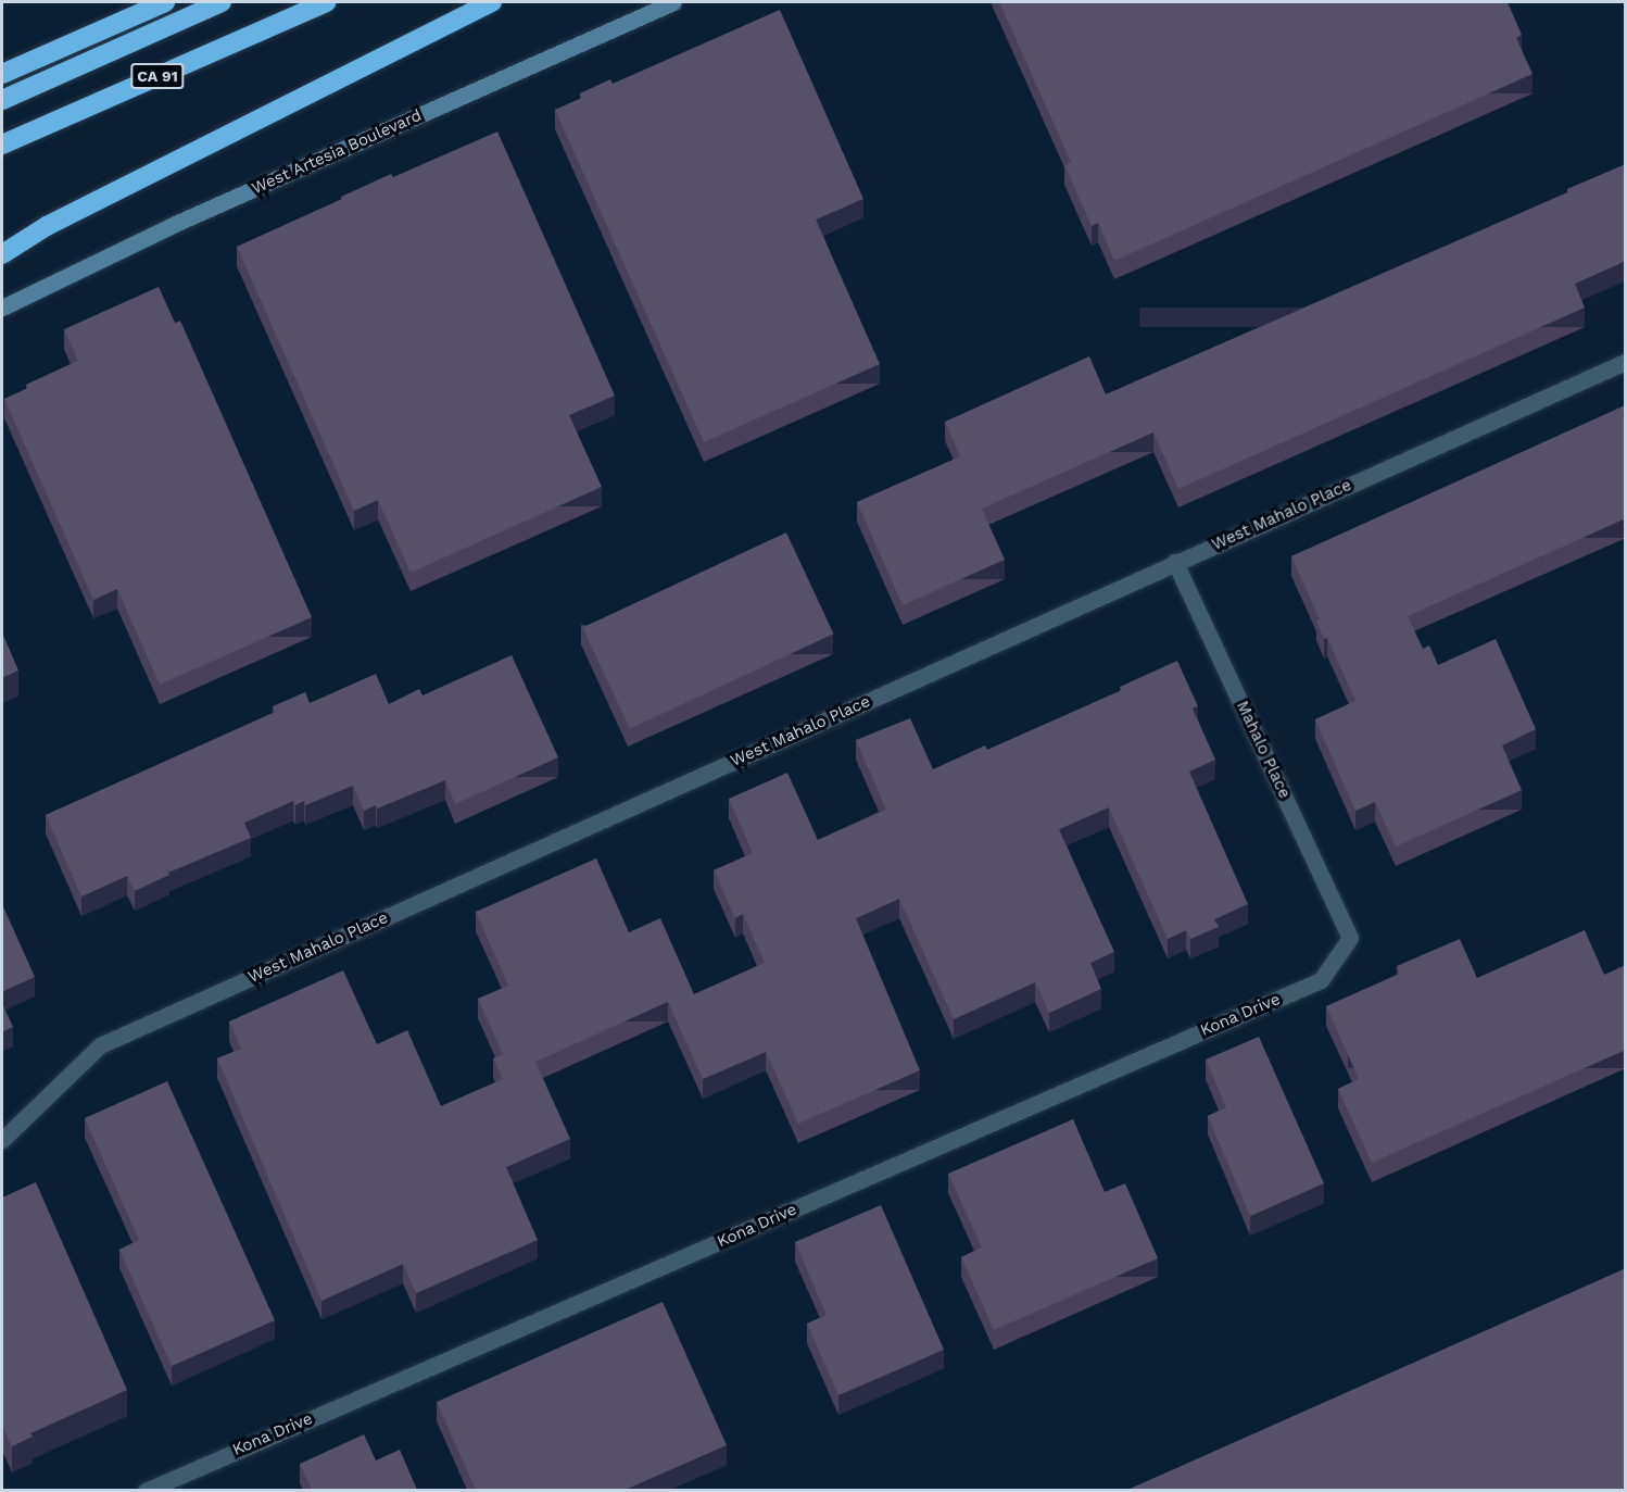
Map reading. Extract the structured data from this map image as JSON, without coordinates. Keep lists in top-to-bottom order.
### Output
{
  "streets": {
    "highway": ["CA 91"],
    "main road": ["West Artesia Boulevard"],
    "street": ["West Mahalo Place", "Mahalo Place", "Kona Drive"]
  },
  "crossings": [
    ["West Mahalo Place", "Mahalo Place"],
    ["Mahalo Place", "Kona Drive"]
  ]
}
